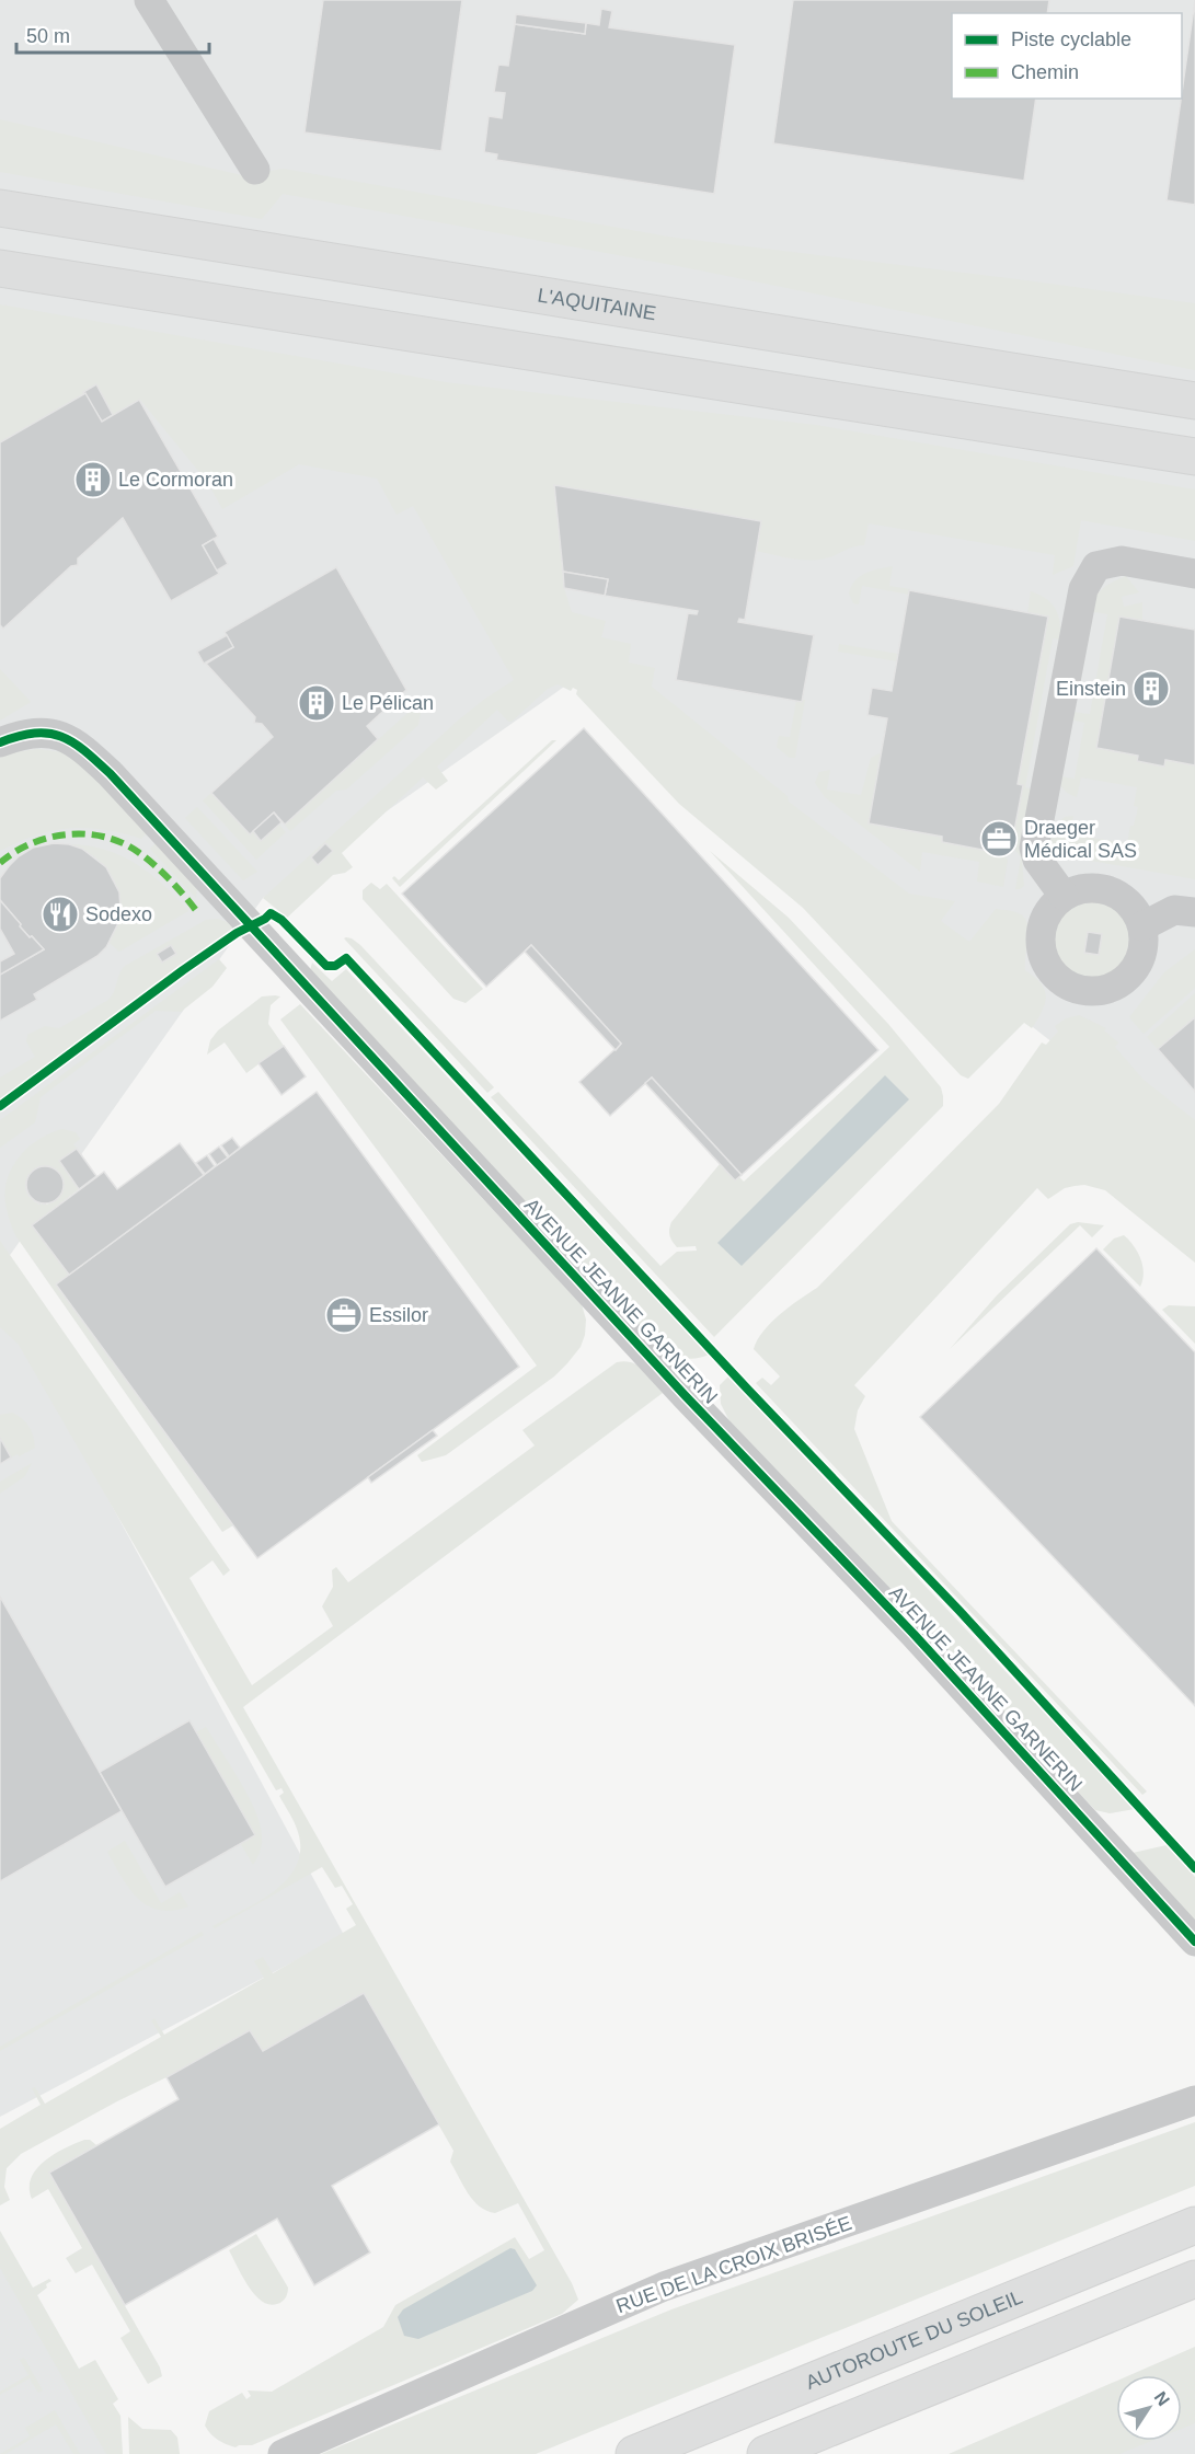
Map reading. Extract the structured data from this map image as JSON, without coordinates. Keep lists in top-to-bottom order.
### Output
{
  "streets": {
    "highway": ["L'AQUITAINE", "AUTOROUTE DU SOLEIL"],
    "street": ["AVENUE JEANNE GARNERIN", "RUE DE LA CROIX BRISÉE"]
  },
  "places": {
    "building": ["Le Cormoran", "Einstein", "Le Pélican"],
    "office": ["Draeger Médical SAS", "Essilor"],
    "restaurant": ["Sodexo"]
  },
  "legend": ["Piste cyclable", "Chemin"],
  "scale_bar": "50 m",
  "north": "top right"
}
